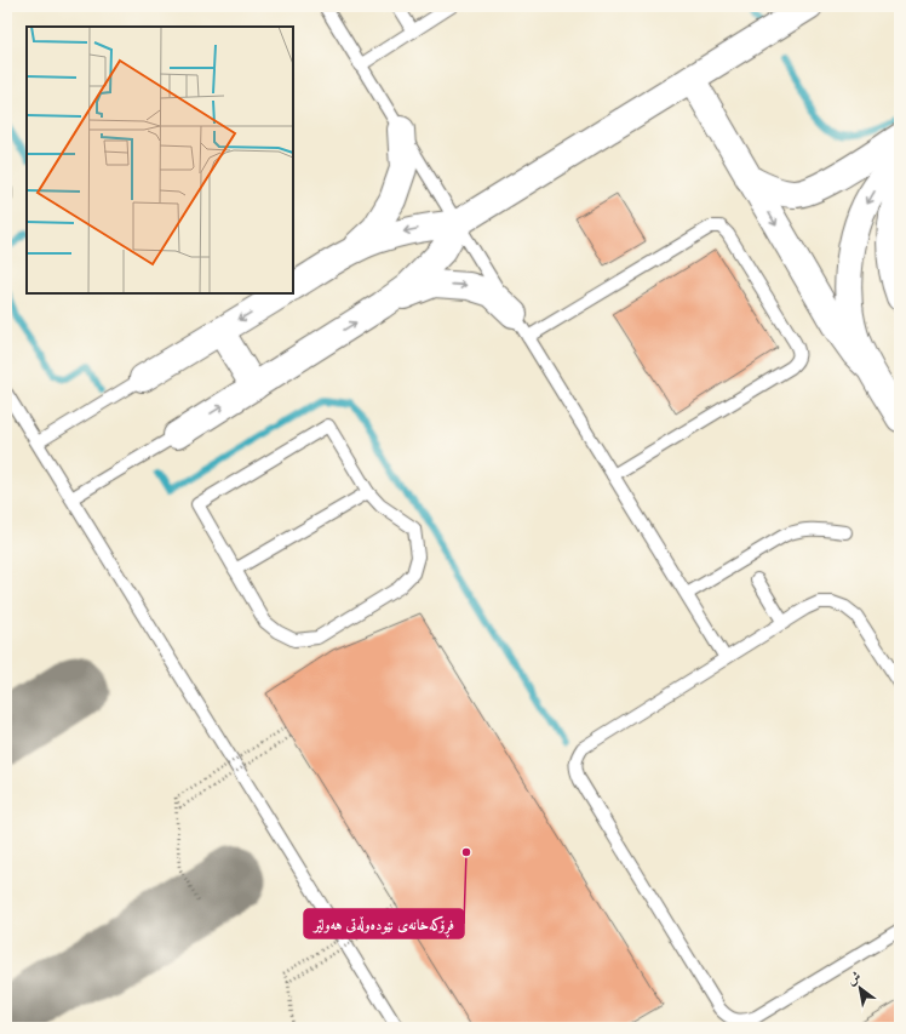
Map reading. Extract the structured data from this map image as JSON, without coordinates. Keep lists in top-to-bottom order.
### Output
{
  "places": ["فڕۆکەخانەی نێودەوڵەتی هەولێر"],
  "north": "top left"
}
